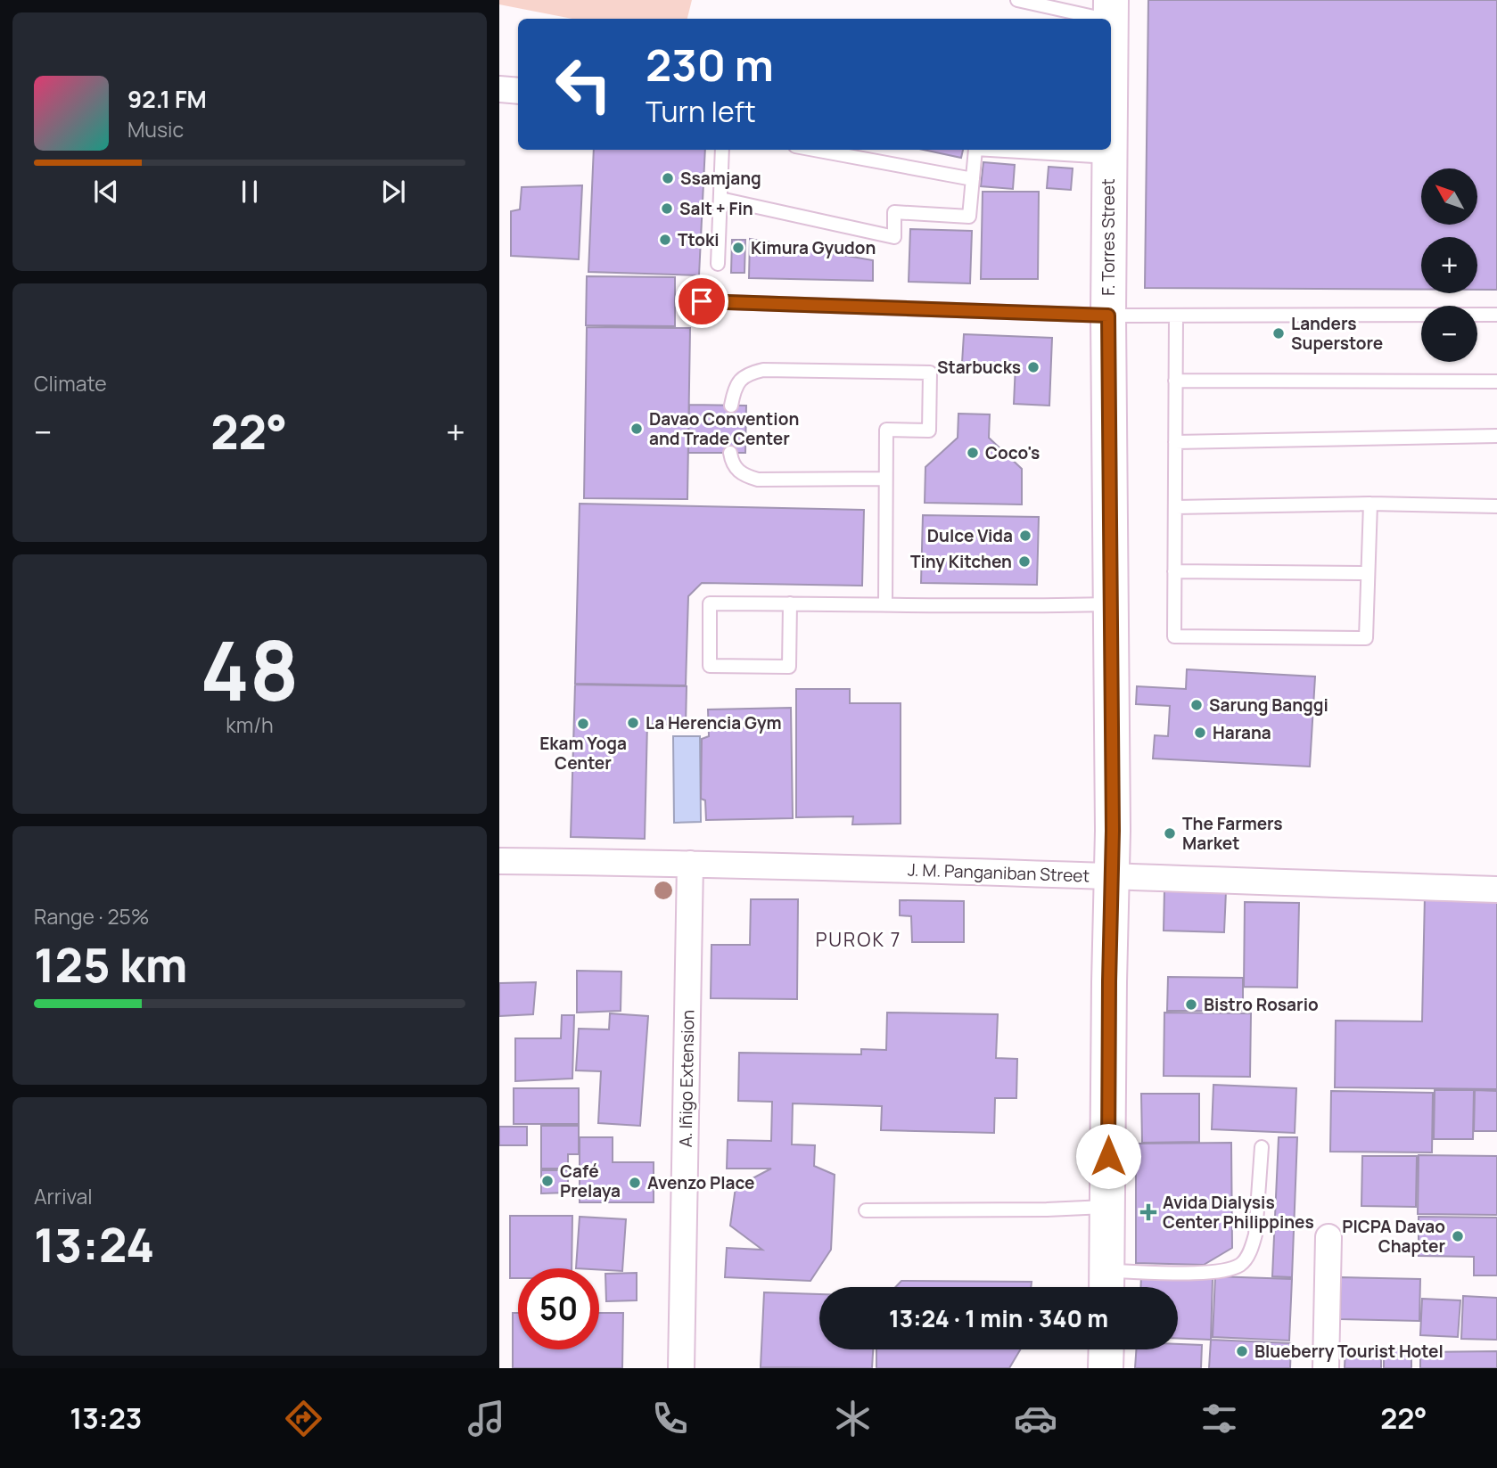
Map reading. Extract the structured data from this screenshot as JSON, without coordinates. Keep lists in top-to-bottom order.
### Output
{
  "streets": {
    "main road": ["F. Torres Street"],
    "street": ["J. M. Panganiban Street", "A. Iñigo Extension"]
  },
  "crossings": [
    ["F. Torres Street", "J. M. Panganiban Street"],
    ["J. M. Panganiban Street", "A. Iñigo Extension"]
  ],
  "districts": ["PUROK 7"],
  "places": {
    "other": [
      "Ssamjang",
      "Salt + Fin",
      "Ttoki",
      "Kimura Gyudon",
      "Landers Superstore",
      "Starbucks",
      "Davao Convention and Trade Center",
      "Coco's",
      "Dulce Vida",
      "Tiny Kitchen",
      "Sarung Banggi",
      "La Herencia Gym",
      "Ekam Yoga Center",
      "Harana",
      "The Farmers Market",
      "Bistro Rosario",
      "Café Prelaya",
      "Avenzo Place",
      "PICPA Davao Chapter",
      "Blueberry Tourist Hotel"
    ],
    "health": ["Avida Dialysis Center Philippines"]
  },
  "north": "top left",
  "page": {
    "turn": ["230 m", "Turn left"],
    "song": ["92.1 FM", "Music"],
    "map_buttons": ["+", "−"],
    "tile": [
      "Climate",
      ["48", "km/h"],
      ["Range · 25%", "125 km"],
      ["Arrival", "13:24"]
    ],
    "heat": ["−", "22°", "+"],
    "limit": "50",
    "trip": "13:24 · 1 min · 340 m",
    "tabs": ["13:23", "22°"]
  }
}
